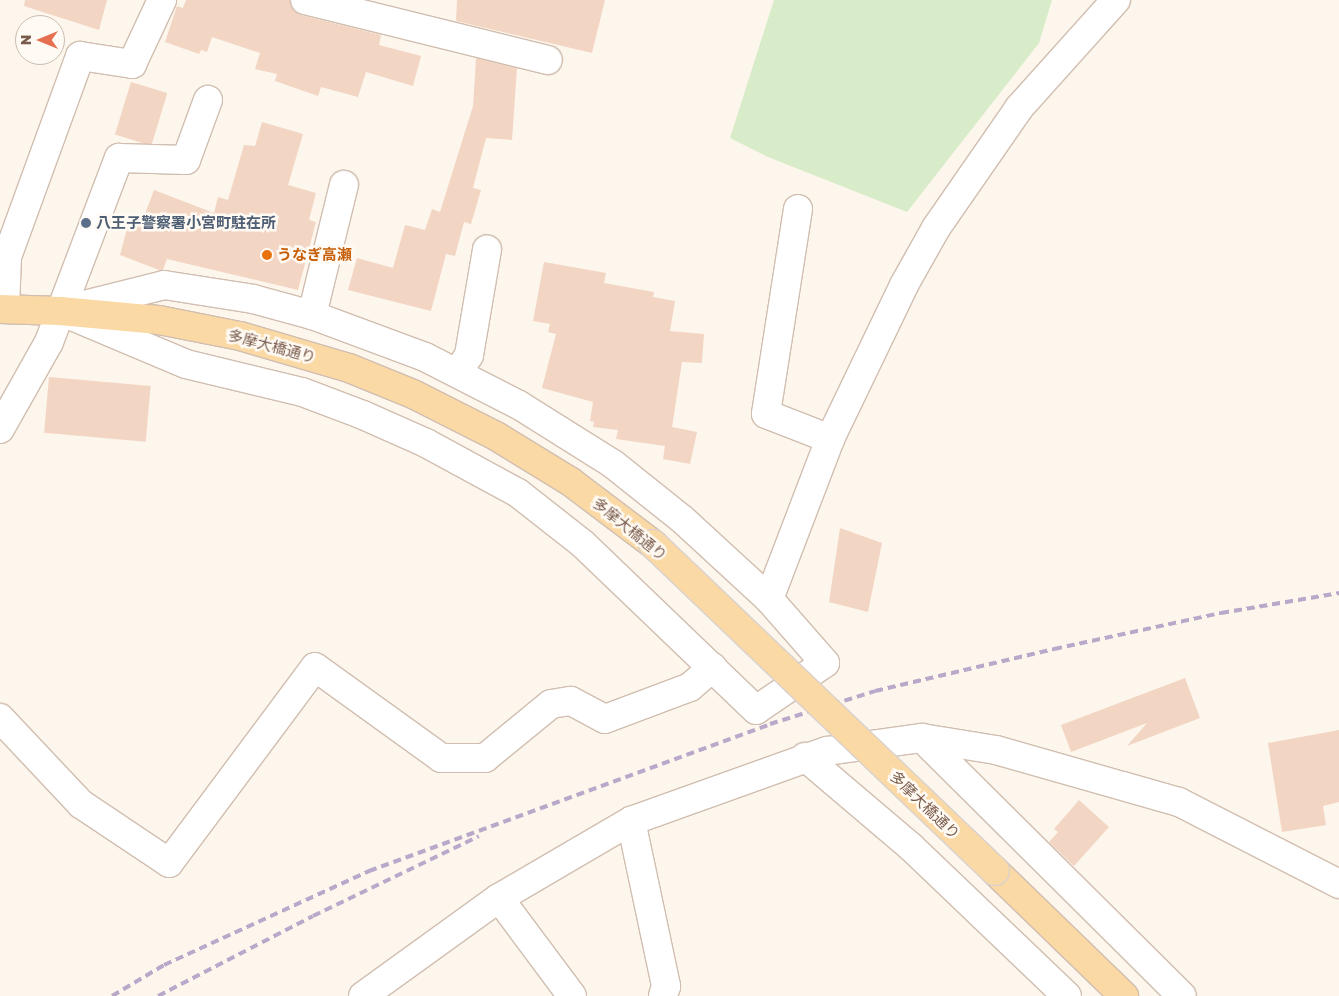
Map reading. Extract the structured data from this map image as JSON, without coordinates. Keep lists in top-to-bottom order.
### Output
{
  "streets": {
    "main road": ["多摩大橋通り"]
  },
  "places": ["八王子警察署小宮町駐在所", "うなぎ高瀬"],
  "north": "left"
}
